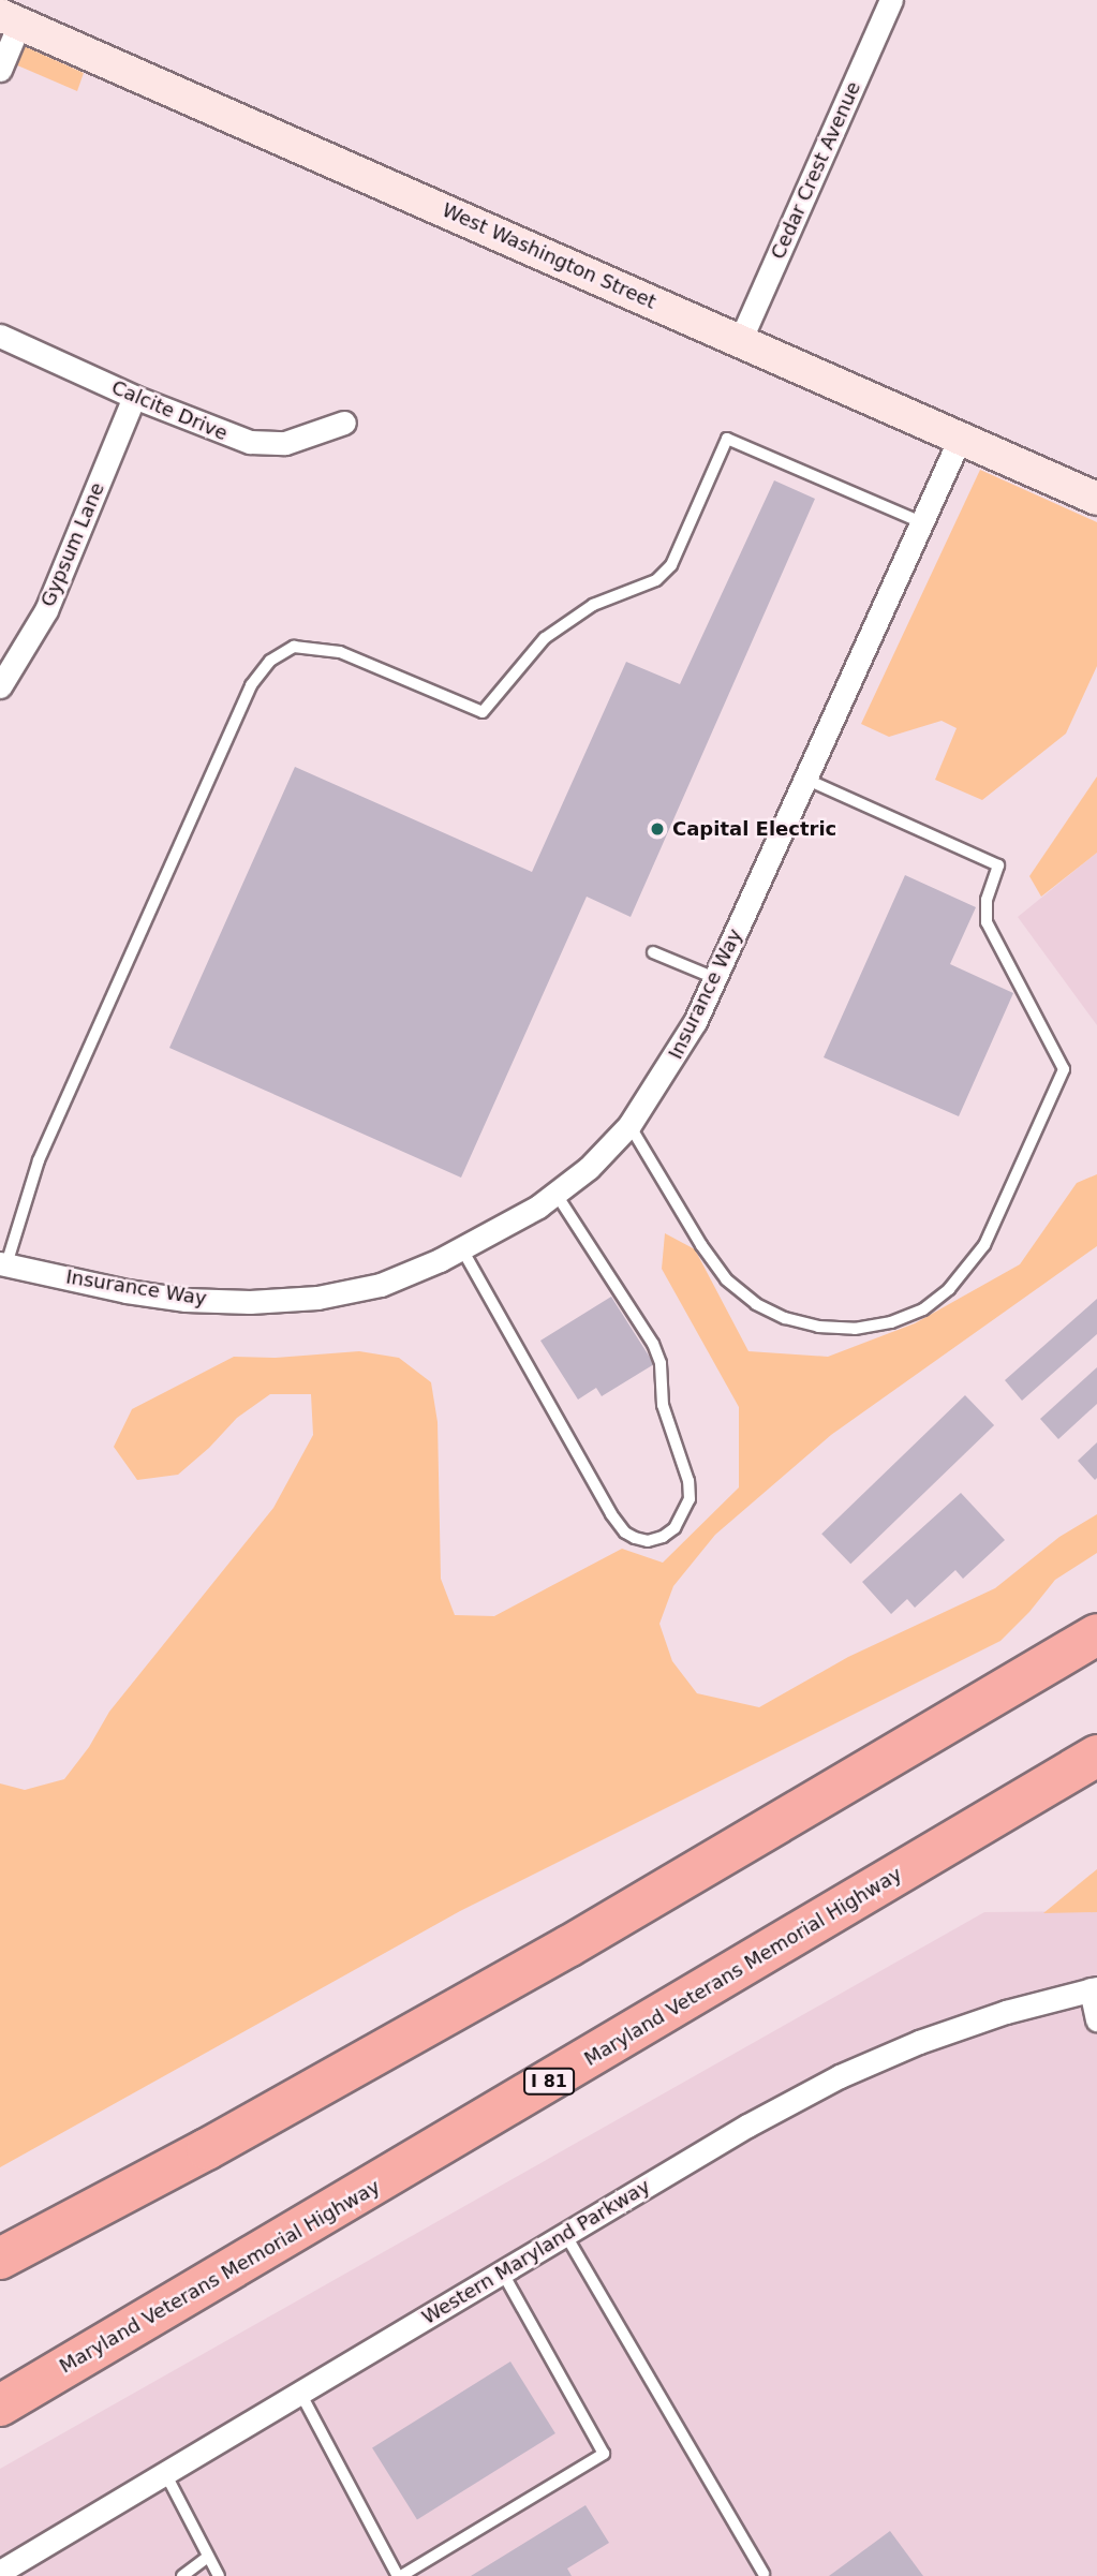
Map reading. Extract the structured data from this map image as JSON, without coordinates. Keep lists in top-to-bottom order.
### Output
{
  "streets": {
    "highway": ["Maryland Veterans Memorial Highway", "I 81"],
    "main road": ["West Washington Street"],
    "street": [
      "Cedar Crest Avenue",
      "Calcite Drive",
      "Gypsum Lane",
      "Insurance Way",
      "Western Maryland Parkway"
    ]
  },
  "crossings": [
    ["Cedar Crest Avenue", "West Washington Street"],
    ["West Washington Street", "Insurance Way"],
    ["Calcite Drive", "Gypsum Lane"]
  ],
  "places": ["Capital Electric"]
}
